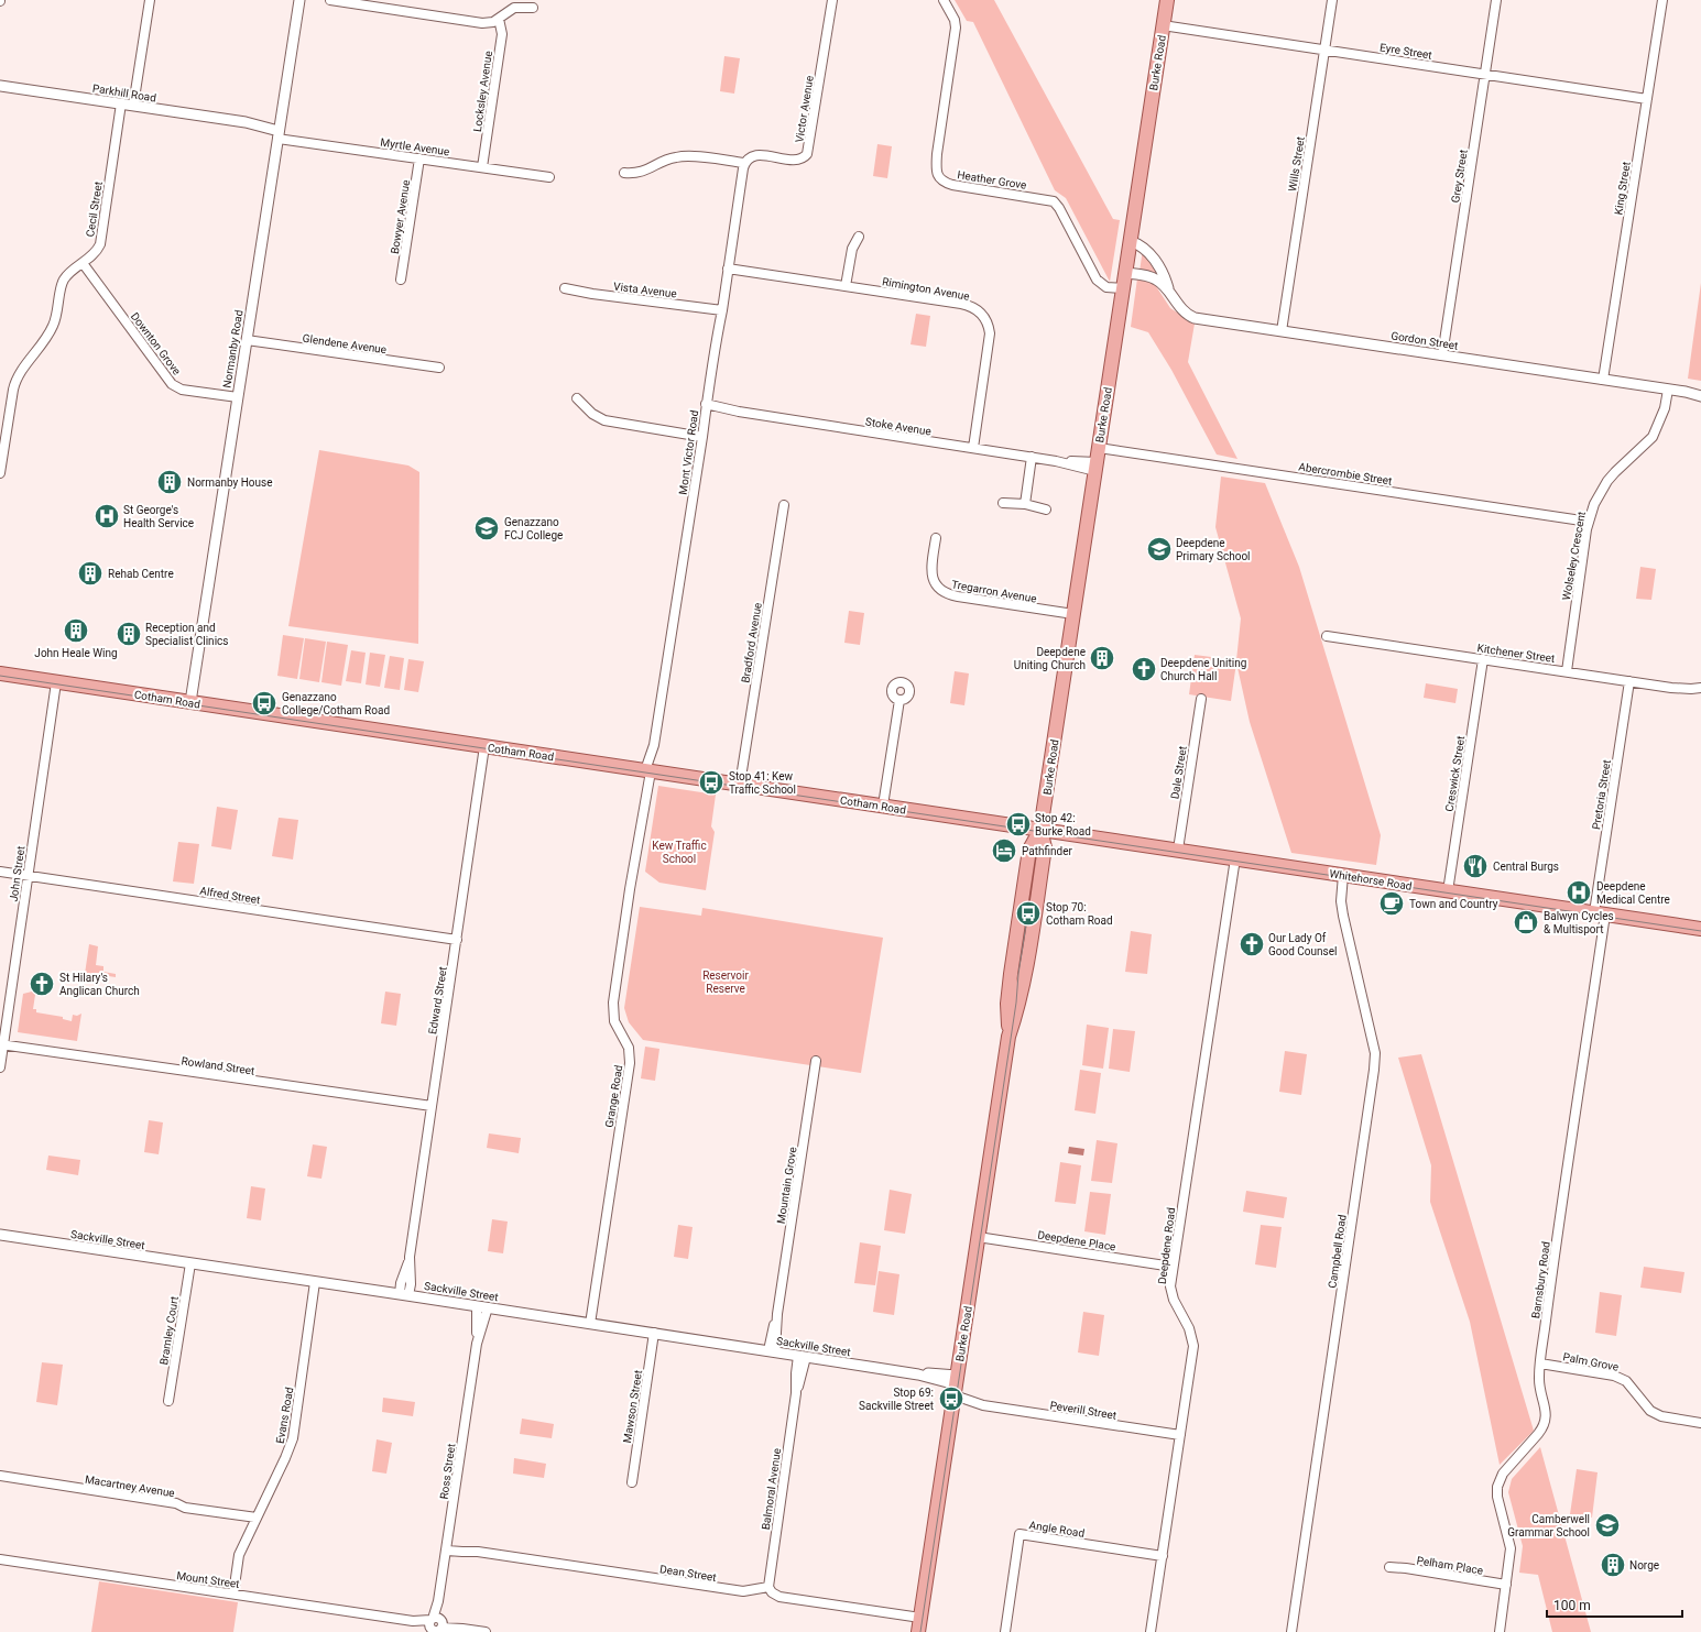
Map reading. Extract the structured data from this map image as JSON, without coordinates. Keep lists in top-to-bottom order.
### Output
{
  "streets": {
    "main road": ["Burke Road", "Cotham Road", "Whitehorse Road"],
    "street": [
      "Eyre Street",
      "Locksley Avenue",
      "Parkhill Road",
      "Victor Avenue",
      "Myrtle Avenue",
      "Wills Street",
      "Grey Street",
      "Heather Grove",
      "King Street",
      "Cecil Street",
      "Bowyer Avenue",
      "Rimington Avenue",
      "Vista Avenue",
      "Gordon Street",
      "Downton Grove",
      "Glendene Avenue",
      "Normanby Road",
      "Stoke Avenue",
      "Mont Victor Road",
      "Abercrombie Street",
      "Wolseley Crescent",
      "Tregarron Avenue",
      "Bradford Avenue",
      "Kitchener Street",
      "Dale Street",
      "Creswick Street",
      "Pretoria Street",
      "John Street",
      "Alfred Street",
      "Edward Street",
      "Rowland Street",
      "Grange Road",
      "Mountain Grove",
      "Sackville Street",
      "Deepdene Place",
      "Deepdene Road",
      "Campbell Road",
      "Barnsbury Road",
      "Bramley Court",
      "Palm Grove",
      "Mawson Street",
      "Peverill Street",
      "Evans Road",
      "Ross Street",
      "Macartney Avenue",
      "Balmoral Avenue",
      "Angle Road",
      "Pelham Place",
      "Dean Street",
      "Mount Street"
    ]
  },
  "crossings": [
    ["Eyre Street", "Burke Road"],
    ["Eyre Street", "Wills Street"],
    ["Eyre Street", "Grey Street"],
    ["Eyre Street", "King Street"],
    ["Burke Road", "Heather Grove"],
    ["Burke Road", "Gordon Street"],
    ["Burke Road", "Stoke Avenue"],
    ["Burke Road", "Abercrombie Street"],
    ["Burke Road", "Tregarron Avenue"],
    ["Burke Road", "Cotham Road"],
    ["Burke Road", "Whitehorse Road"],
    ["Burke Road", "Sackville Street"],
    ["Burke Road", "Deepdene Place"],
    ["Burke Road", "Peverill Street"],
    ["Locksley Avenue", "Myrtle Avenue"],
    ["Parkhill Road", "Myrtle Avenue"],
    ["Parkhill Road", "Cecil Street"],
    ["Parkhill Road", "Normanby Road"],
    ["Victor Avenue", "Mont Victor Road"],
    ["Myrtle Avenue", "Bowyer Avenue"],
    ["Myrtle Avenue", "Normanby Road"],
    ["Wills Street", "Gordon Street"],
    ["Grey Street", "Gordon Street"],
    ["King Street", "Gordon Street"],
    ["Cecil Street", "Downton Grove"],
    ["Rimington Avenue", "Stoke Avenue"],
    ["Rimington Avenue", "Mont Victor Road"],
    ["Vista Avenue", "Mont Victor Road"],
    ["Gordon Street", "Wolseley Crescent"],
    ["Downton Grove", "Normanby Road"],
    ["Glendene Avenue", "Normanby Road"],
    ["Normanby Road", "Cotham Road"],
    ["Stoke Avenue", "Mont Victor Road"],
    ["Mont Victor Road", "Cotham Road"],
    ["Mont Victor Road", "Grange Road"],
    ["Abercrombie Street", "Wolseley Crescent"],
    ["Wolseley Crescent", "Kitchener Street"],
    ["Bradford Avenue", "Cotham Road"],
    ["Kitchener Street", "Creswick Street"],
    ["Kitchener Street", "Pretoria Street"],
    ["Cotham Road", "John Street"],
    ["Cotham Road", "Whitehorse Road"],
    ["Cotham Road", "Edward Street"],
    ["Cotham Road", "Grange Road"],
    ["Dale Street", "Whitehorse Road"],
    ["Creswick Street", "Whitehorse Road"],
    ["Pretoria Street", "Whitehorse Road"],
    ["Pretoria Street", "Barnsbury Road"],
    ["John Street", "Alfred Street"],
    ["John Street", "Rowland Street"],
    ["Whitehorse Road", "Deepdene Road"],
    ["Whitehorse Road", "Campbell Road"],
    ["Whitehorse Road", "Barnsbury Road"],
    ["Alfred Street", "Edward Street"],
    ["Edward Street", "Rowland Street"],
    ["Edward Street", "Sackville Street"],
    ["Grange Road", "Sackville Street"],
    ["Mountain Grove", "Sackville Street"],
    ["Sackville Street", "Bramley Court"],
    ["Sackville Street", "Mawson Street"],
    ["Sackville Street", "Peverill Street"],
    ["Sackville Street", "Evans Road"],
    ["Sackville Street", "Ross Street"],
    ["Sackville Street", "Balmoral Avenue"],
    ["Deepdene Place", "Deepdene Road"],
    ["Deepdene Road", "Peverill Street"],
    ["Deepdene Road", "Angle Road"],
    ["Barnsbury Road", "Palm Grove"],
    ["Barnsbury Road", "Pelham Place"],
    ["Evans Road", "Macartney Avenue"],
    ["Evans Road", "Mount Street"],
    ["Ross Street", "Dean Street"],
    ["Ross Street", "Mount Street"],
    ["Balmoral Avenue", "Dean Street"]
  ],
  "parks": ["Kew Traffic School", "Reservoir Reserve"],
  "places": {
    "building": [
      "Normanby House",
      "Rehab Centre",
      "John Heale Wing",
      "Reception and Specialist Clinics",
      "Deepdene Uniting Church",
      "Norge"
    ],
    "hospital": ["St George's Health Service", "Deepdene Medical Centre"],
    "school or university": ["Genazzano FCJ College", "Deepdene Primary School", "Camberwell Grammar School"],
    "church": ["Deepdene Uniting Church Hall", "Our Lady Of Good Counsel", "St Hilary's Anglican Church"],
    "bus stop": [
      "Genazzano College/Cotham Road",
      "Stop 41: Kew Traffic School",
      "Stop 42: Burke Road",
      "Stop 70: Cotham Road",
      "Stop 69: Sackville Street"
    ],
    "hotel": ["Pathfinder"],
    "restaurant": ["Central Burgs"],
    "cafe": ["Town and Country"],
    "shop": ["Balwyn Cycles & Multisport"]
  },
  "scale_bar": "100 m"
}
